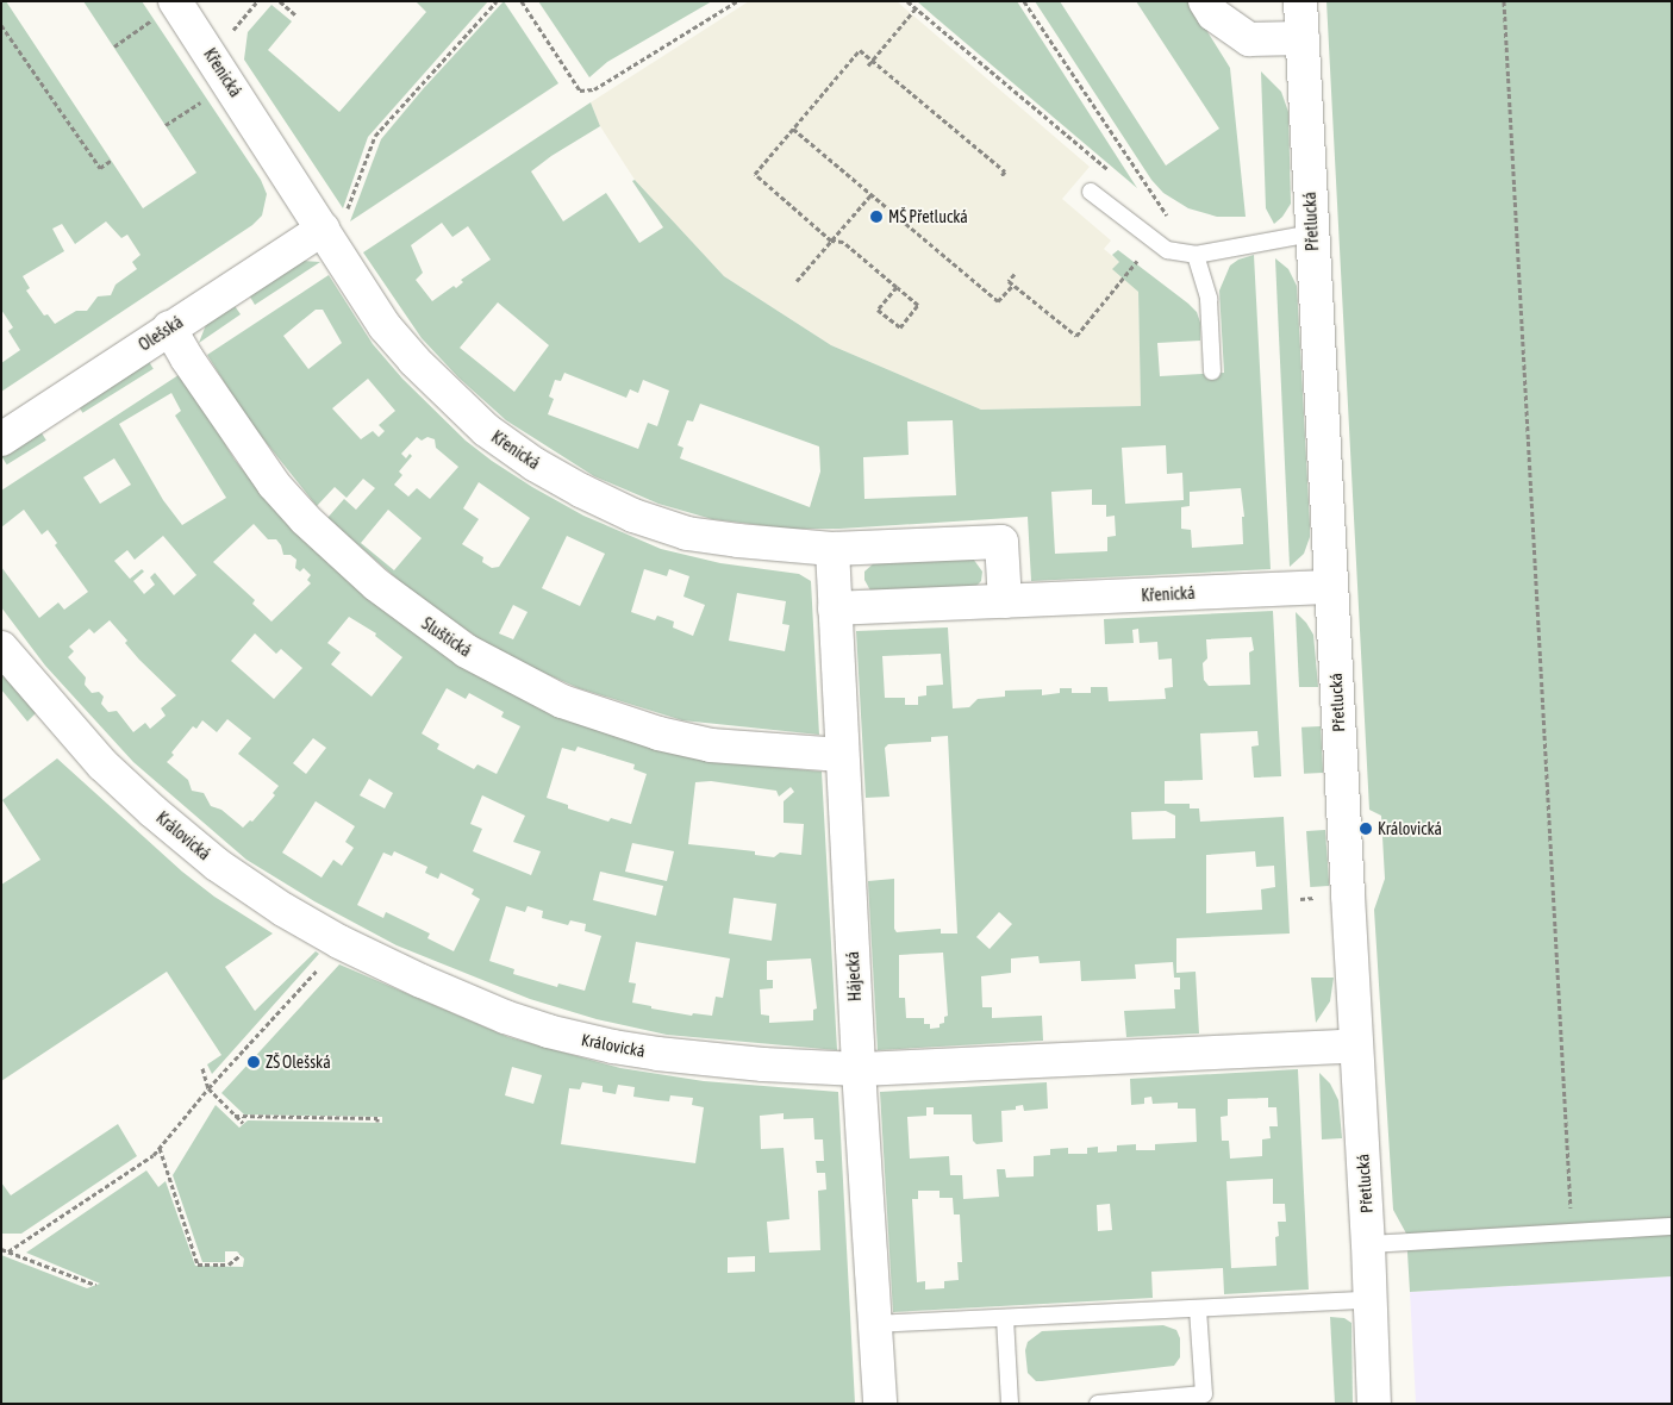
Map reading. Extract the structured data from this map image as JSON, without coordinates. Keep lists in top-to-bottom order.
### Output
{
  "streets": {
    "street": [
      "Křenická",
      "Přetlucká",
      "Olešská",
      "Sluštická",
      "Královická",
      "Hájecká"
    ]
  },
  "crossings": [
    ["Křenická", "Přetlucká"],
    ["Křenická", "Olešská"],
    ["Křenická", "Hájecká"],
    ["Přetlucká", "Královická"],
    ["Olešská", "Sluštická"],
    ["Sluštická", "Hájecká"],
    ["Královická", "Hájecká"]
  ],
  "places": ["MŠ Přetlucká", "Královická", "ZŠ Olešská"]
}
